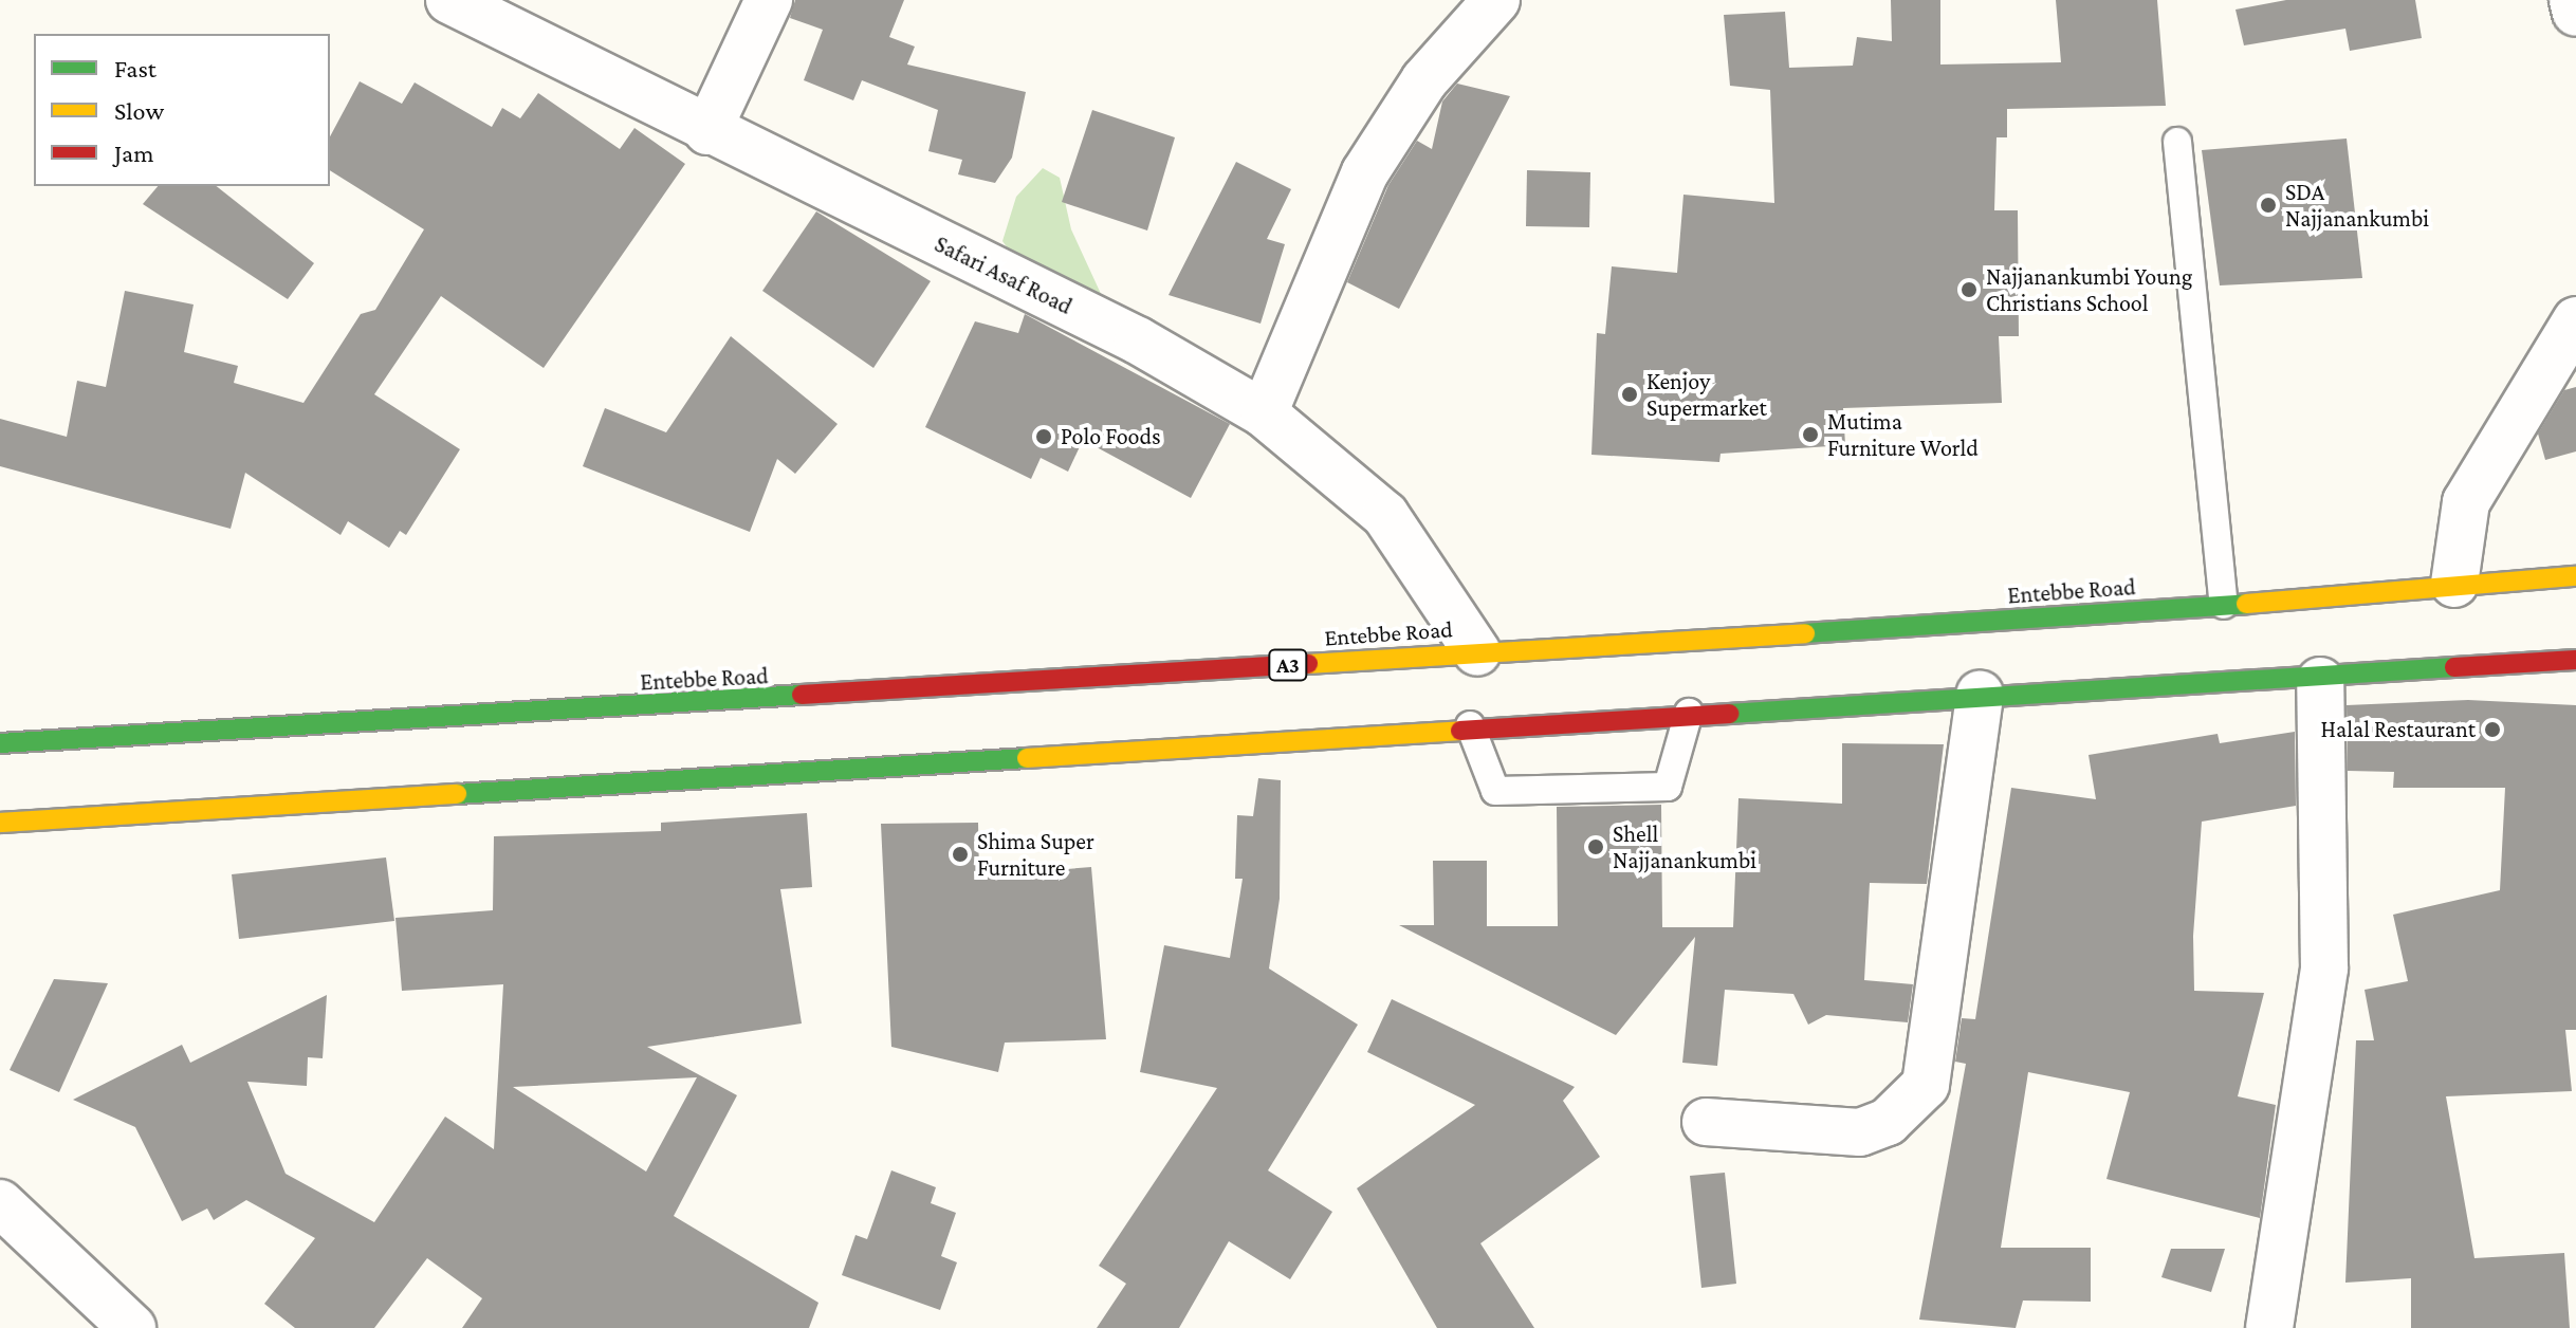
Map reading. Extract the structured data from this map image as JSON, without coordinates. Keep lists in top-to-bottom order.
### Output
{
  "streets": {
    "main road": ["Entebbe Road", "A3"],
    "street": ["Safari Asaf Road"]
  },
  "crossings": [
    ["Safari Asaf Road", "Entebbe Road"]
  ],
  "places": [
    "SDA Najjanankumbi",
    "Najjanankumbi Young Christians School",
    "Kenjoy Supermarket",
    "Mutima Furniture World",
    "Polo Foods",
    "Halal Restaurant",
    "Shell Najjanankumbi",
    "Shima Super Furniture"
  ],
  "legend": ["Fast", "Slow", "Jam"]
}
